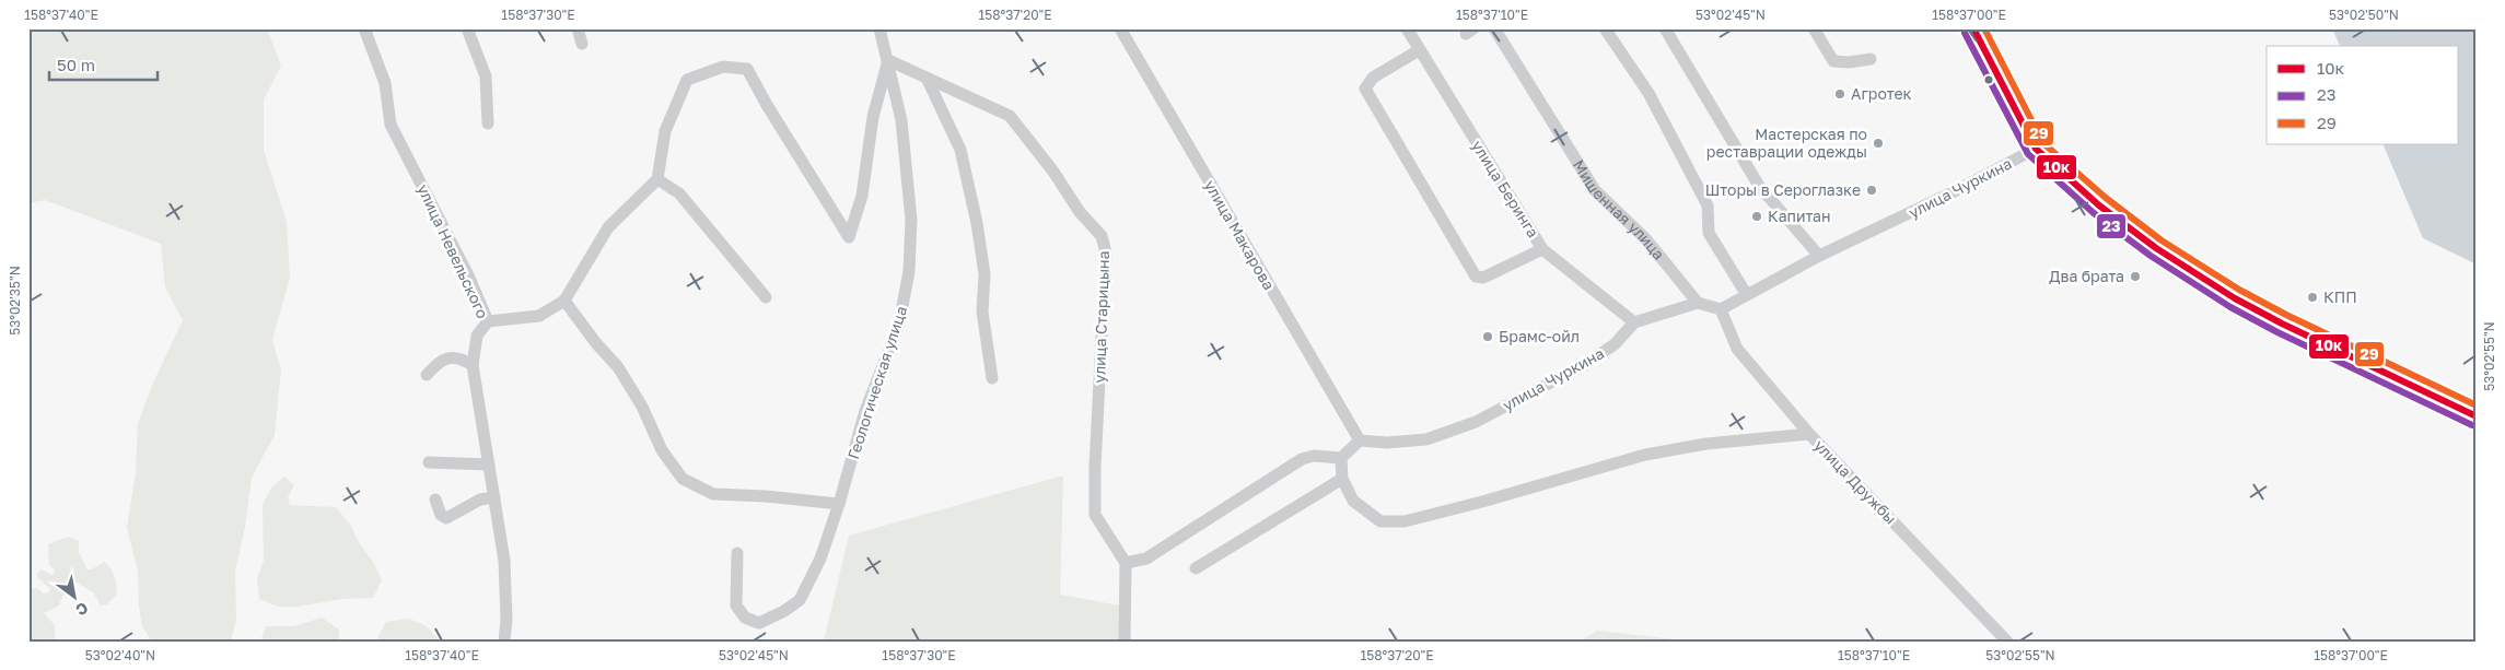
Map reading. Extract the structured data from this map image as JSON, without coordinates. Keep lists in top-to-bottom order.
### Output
{
  "streets": {
    "street": [
      "улица Чуркина",
      "улица Беринга",
      "Мишенная улица",
      "улица Макарова",
      "улица Невельского",
      "улица Старицына",
      "Геологическая улица",
      "улица Дружбы"
    ]
  },
  "crossings": [
    ["улица Чуркина", "улица Беринга"],
    ["улица Чуркина", "улица Макарова"],
    ["улица Чуркина", "улица Дружбы"],
    ["улица Старицына", "Геологическая улица"]
  ],
  "places": [
    "Агротек",
    "Мастерская по реставрации одежды",
    "Шторы в Сероглазке",
    "Капитан",
    "Два брата",
    "КПП",
    "Брамс-ойл"
  ],
  "lines": ["transit line 10к", "transit line 29", "transit line 23"],
  "legend": ["10к", "23", "29"],
  "scale_bar": "50 m",
  "north": "bottom right",
  "coordinates": [
    "158°37'40\"E",
    "158°37'30\"E",
    "158°37'20\"E",
    "158°37'10\"E",
    "53°02'45\"N",
    "158°37'00\"E",
    "53°02'50\"N",
    "53°02'35\"N",
    "53°02'55\"N",
    "53°02'40\"N"
  ]
}
